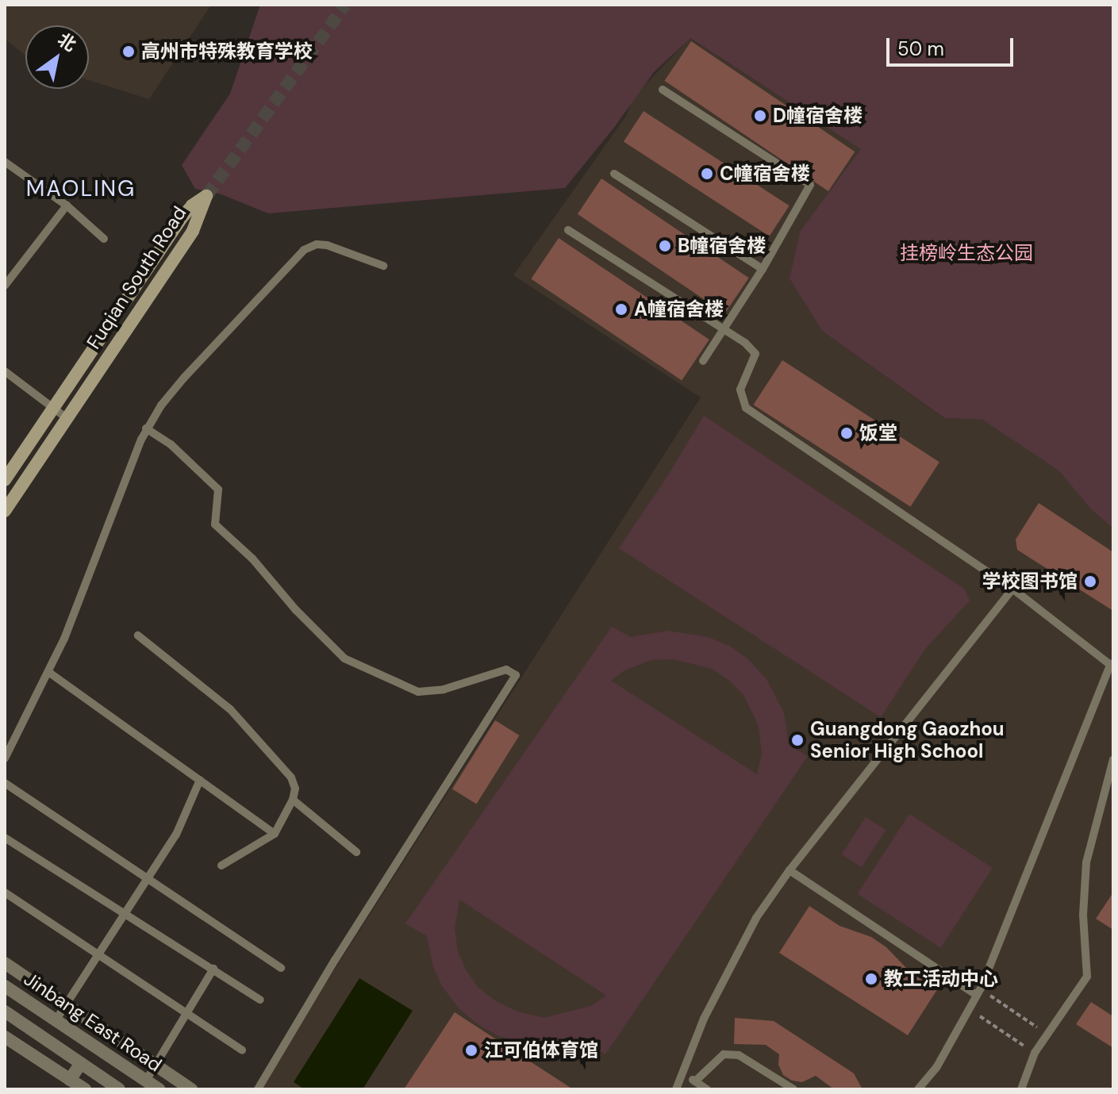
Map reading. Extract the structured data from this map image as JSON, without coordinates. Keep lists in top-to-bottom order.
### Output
{
  "streets": {
    "main road": ["Fuqian South Road"],
    "street": ["Jinbang East Road"]
  },
  "districts": ["MAOLING"],
  "parks": ["挂榜岭生态公园"],
  "places": [
    "高州市特殊教育学校",
    "D幢宿舍楼",
    "C幢宿舍楼",
    "B幢宿舍楼",
    "A幢宿舍楼",
    "饭堂",
    "学校图书馆",
    "Guangdong Gaozhou Senior High School",
    "教工活动中心",
    "江可伯体育馆"
  ],
  "scale_bar": "50 m",
  "north": "top right"
}
